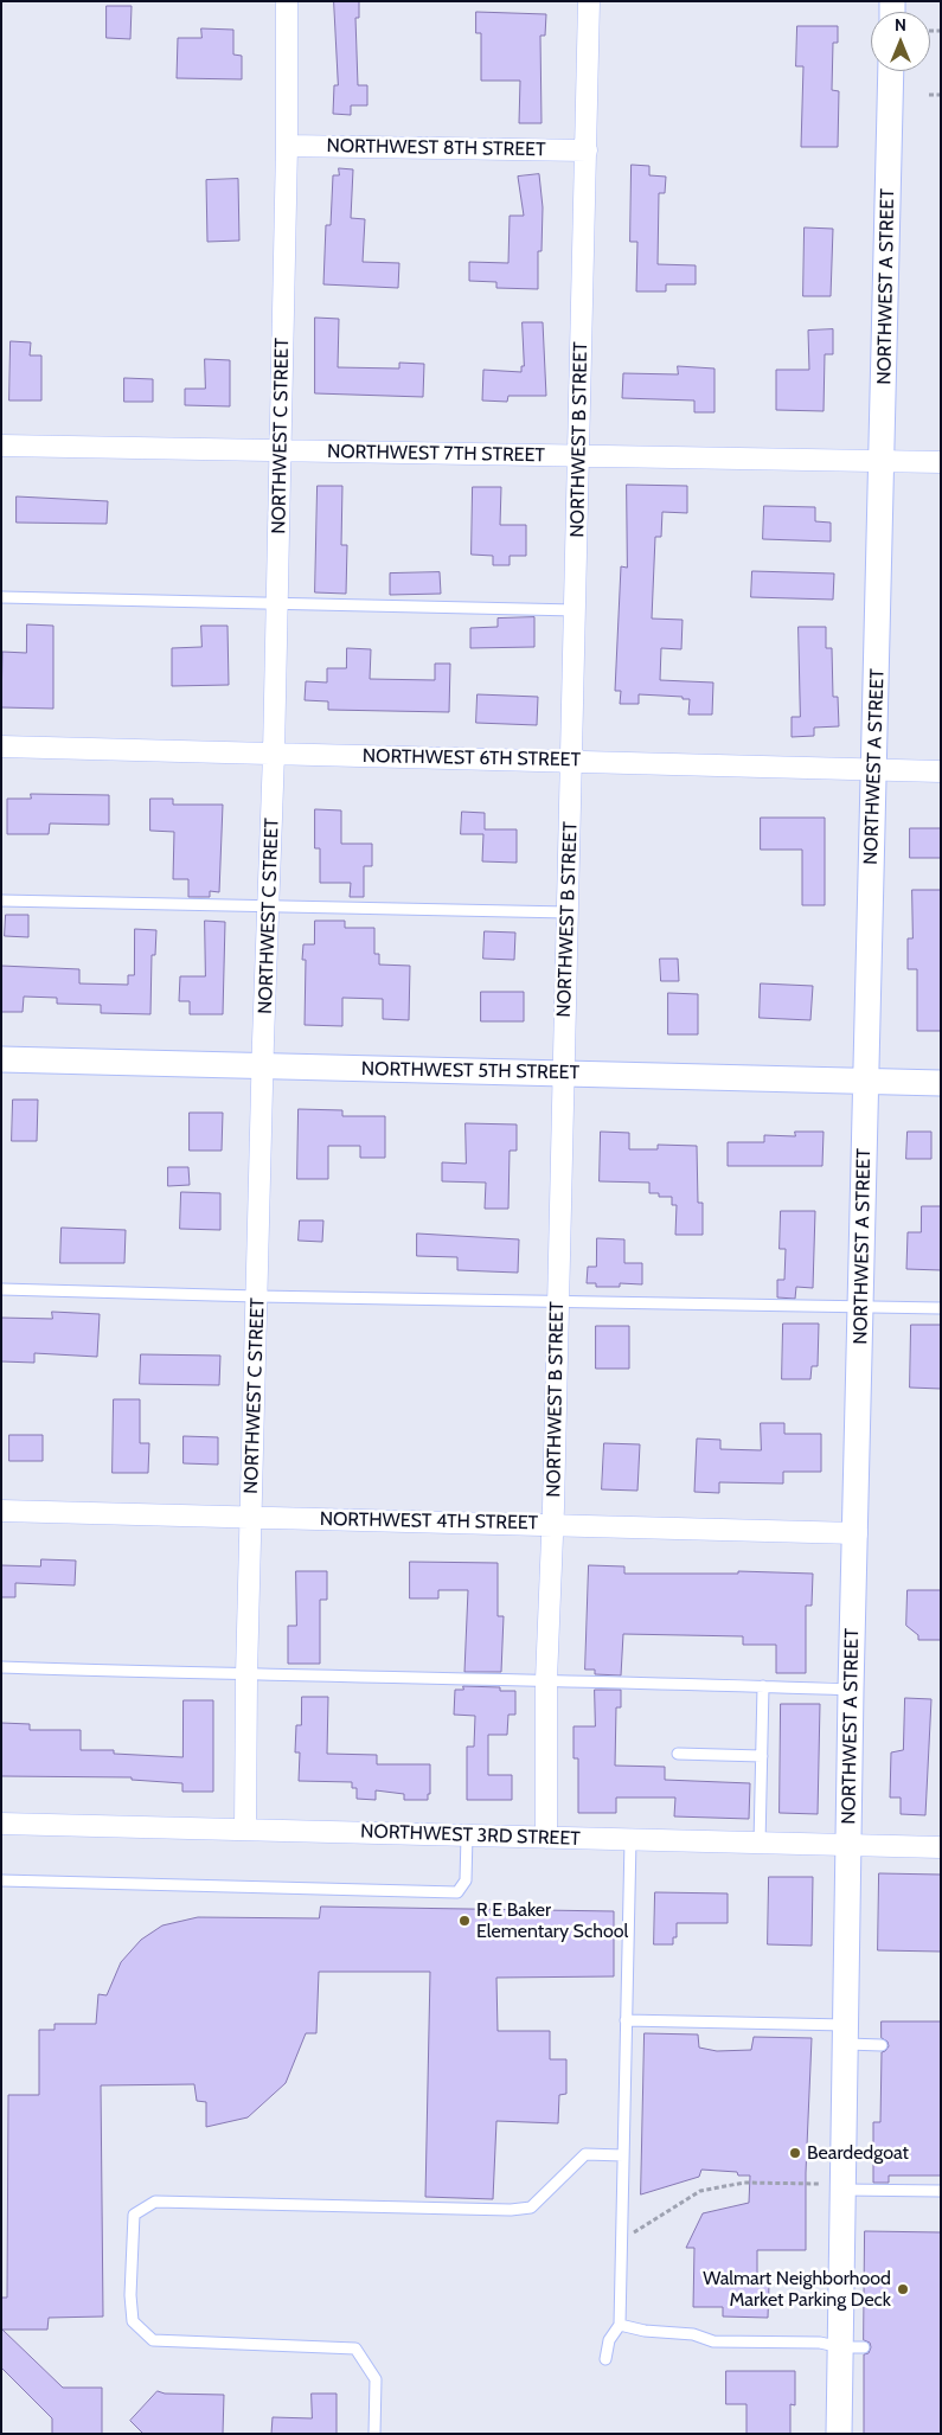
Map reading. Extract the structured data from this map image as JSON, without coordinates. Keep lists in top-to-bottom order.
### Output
{
  "streets": {
    "street": [
      "NORTHWEST 8TH STREET",
      "NORTHWEST A STREET",
      "NORTHWEST C STREET",
      "NORTHWEST B STREET",
      "NORTHWEST 7TH STREET",
      "NORTHWEST 6TH STREET",
      "NORTHWEST 5TH STREET",
      "NORTHWEST 4TH STREET",
      "NORTHWEST 3RD STREET"
    ]
  },
  "crossings": [
    ["NORTHWEST 8TH STREET", "NORTHWEST C STREET"],
    ["NORTHWEST 8TH STREET", "NORTHWEST B STREET"],
    ["NORTHWEST A STREET", "NORTHWEST 7TH STREET"],
    ["NORTHWEST A STREET", "NORTHWEST 6TH STREET"],
    ["NORTHWEST A STREET", "NORTHWEST 5TH STREET"],
    ["NORTHWEST A STREET", "NORTHWEST 4TH STREET"],
    ["NORTHWEST A STREET", "NORTHWEST 3RD STREET"],
    ["NORTHWEST C STREET", "NORTHWEST 7TH STREET"],
    ["NORTHWEST C STREET", "NORTHWEST 6TH STREET"],
    ["NORTHWEST C STREET", "NORTHWEST 5TH STREET"],
    ["NORTHWEST C STREET", "NORTHWEST 4TH STREET"],
    ["NORTHWEST C STREET", "NORTHWEST 3RD STREET"],
    ["NORTHWEST B STREET", "NORTHWEST 7TH STREET"],
    ["NORTHWEST B STREET", "NORTHWEST 6TH STREET"],
    ["NORTHWEST B STREET", "NORTHWEST 5TH STREET"],
    ["NORTHWEST B STREET", "NORTHWEST 4TH STREET"],
    ["NORTHWEST B STREET", "NORTHWEST 3RD STREET"]
  ],
  "places": ["R E Baker Elementary School", "Beardedgoat", "Walmart Neighborhood Market Parking Deck"],
  "north": "top"
}
